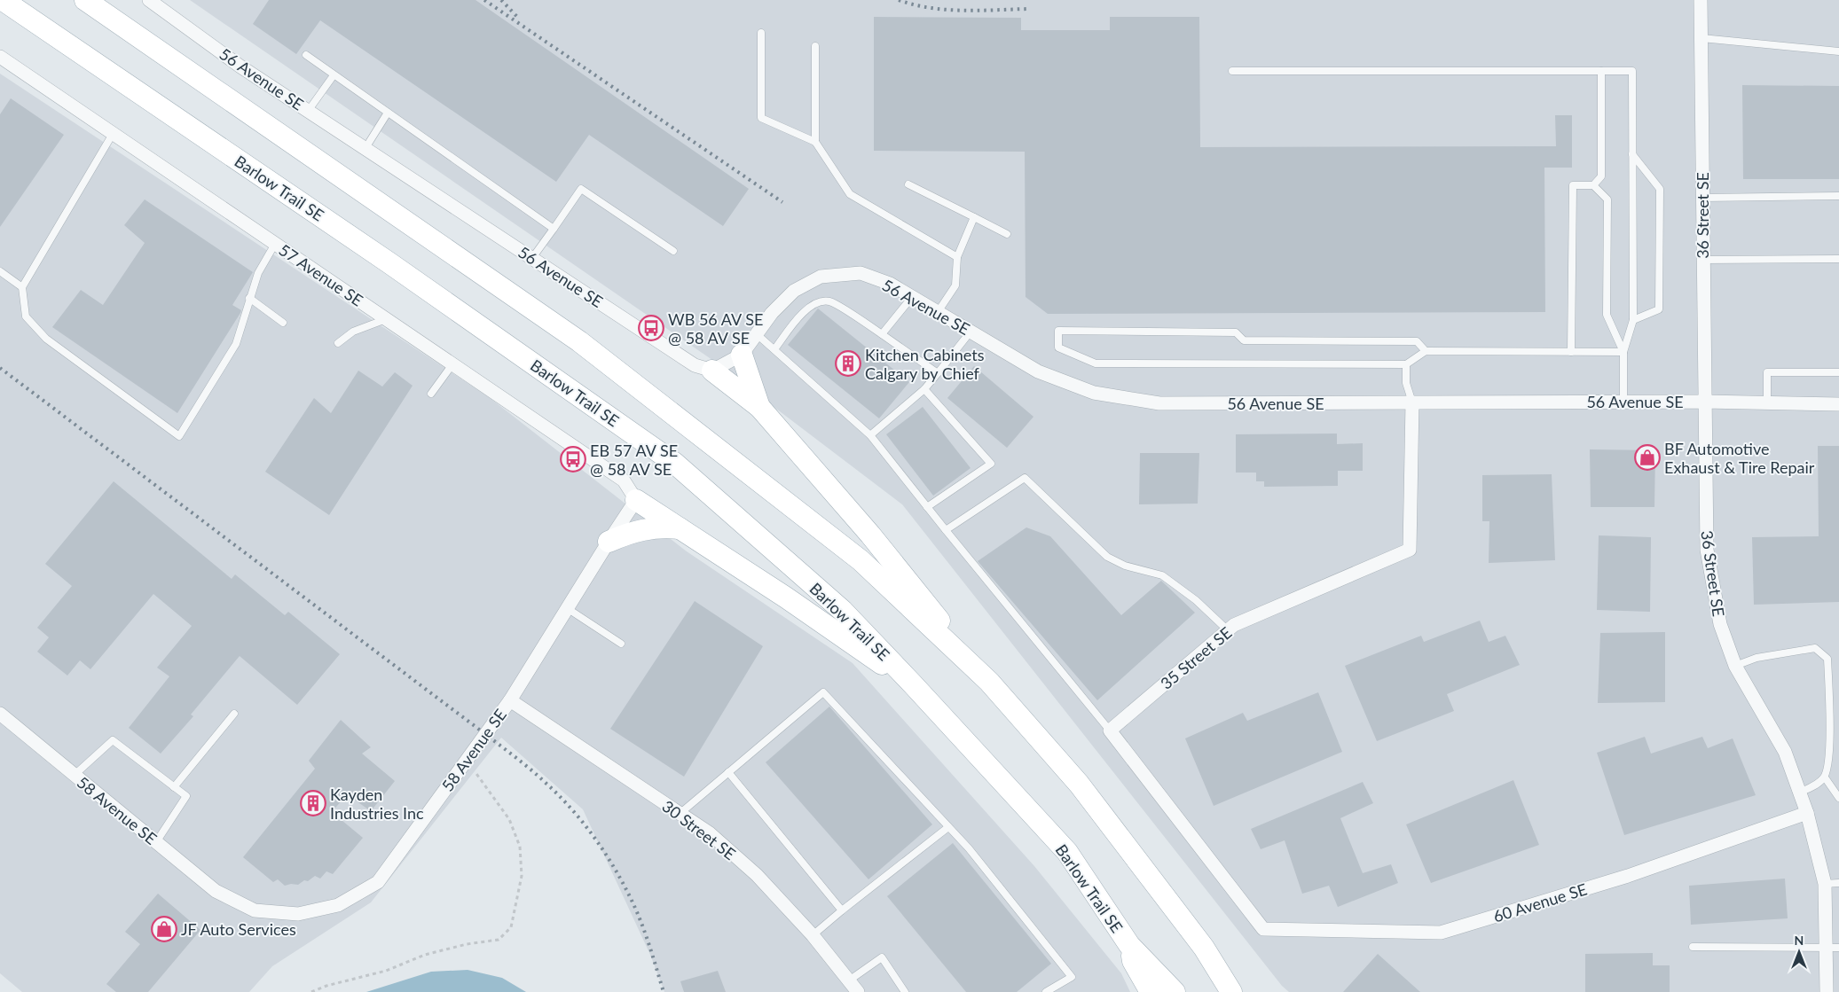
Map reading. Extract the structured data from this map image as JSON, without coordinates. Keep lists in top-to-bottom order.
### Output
{
  "streets": {
    "main road": ["Barlow Trail SE"],
    "street": [
      "56 Avenue SE",
      "36 Street SE",
      "57 Avenue SE",
      "35 Street SE",
      "58 Avenue SE",
      "30 Street SE",
      "60 Avenue SE"
    ]
  },
  "crossings": [
    ["56 Avenue SE", "36 Street SE"],
    ["56 Avenue SE", "35 Street SE"],
    ["36 Street SE", "60 Avenue SE"],
    ["57 Avenue SE", "58 Avenue SE"],
    ["35 Street SE", "60 Avenue SE"],
    ["58 Avenue SE", "30 Street SE"]
  ],
  "places": {
    "bus stop": ["WB 56 AV SE @ 58 AV SE", "EB 57 AV SE @ 58 AV SE"],
    "building": ["Kitchen Cabinets Calgary by Chief", "Kayden Industries Inc"],
    "shop": ["BF Automotive Exhaust & Tire Repair", "JF Auto Services"]
  },
  "north": "top"
}
